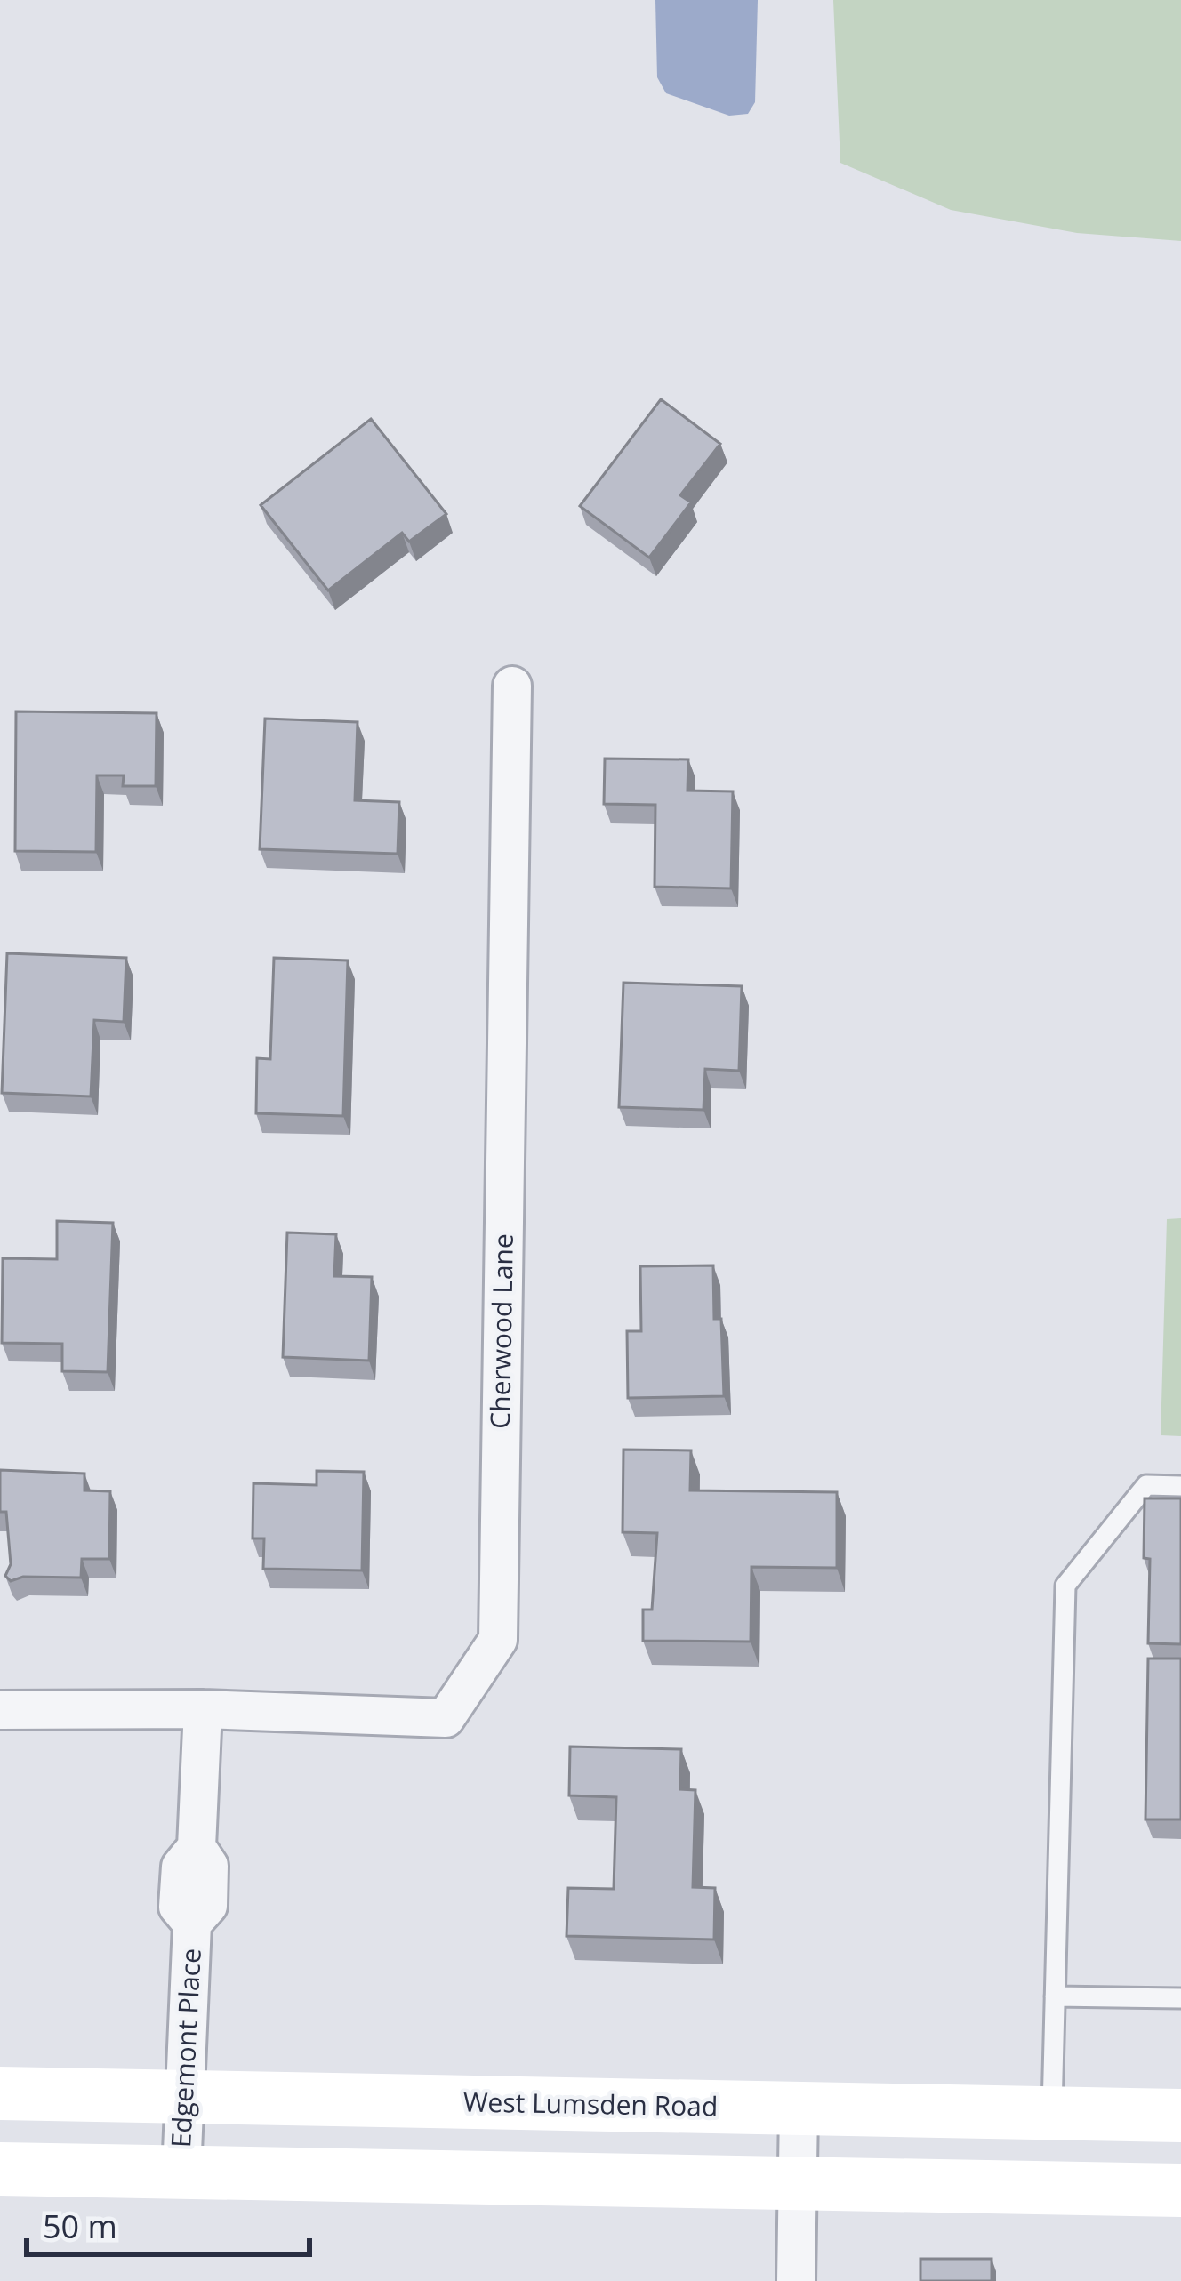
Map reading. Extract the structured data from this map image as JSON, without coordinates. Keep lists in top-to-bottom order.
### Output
{
  "streets": {
    "main road": ["West Lumsden Road"],
    "street": ["Cherwood Lane", "Edgemont Place"]
  },
  "crossings": [
    ["Cherwood Lane", "Edgemont Place"],
    ["Edgemont Place", "West Lumsden Road"]
  ],
  "scale_bar": "50 m"
}
